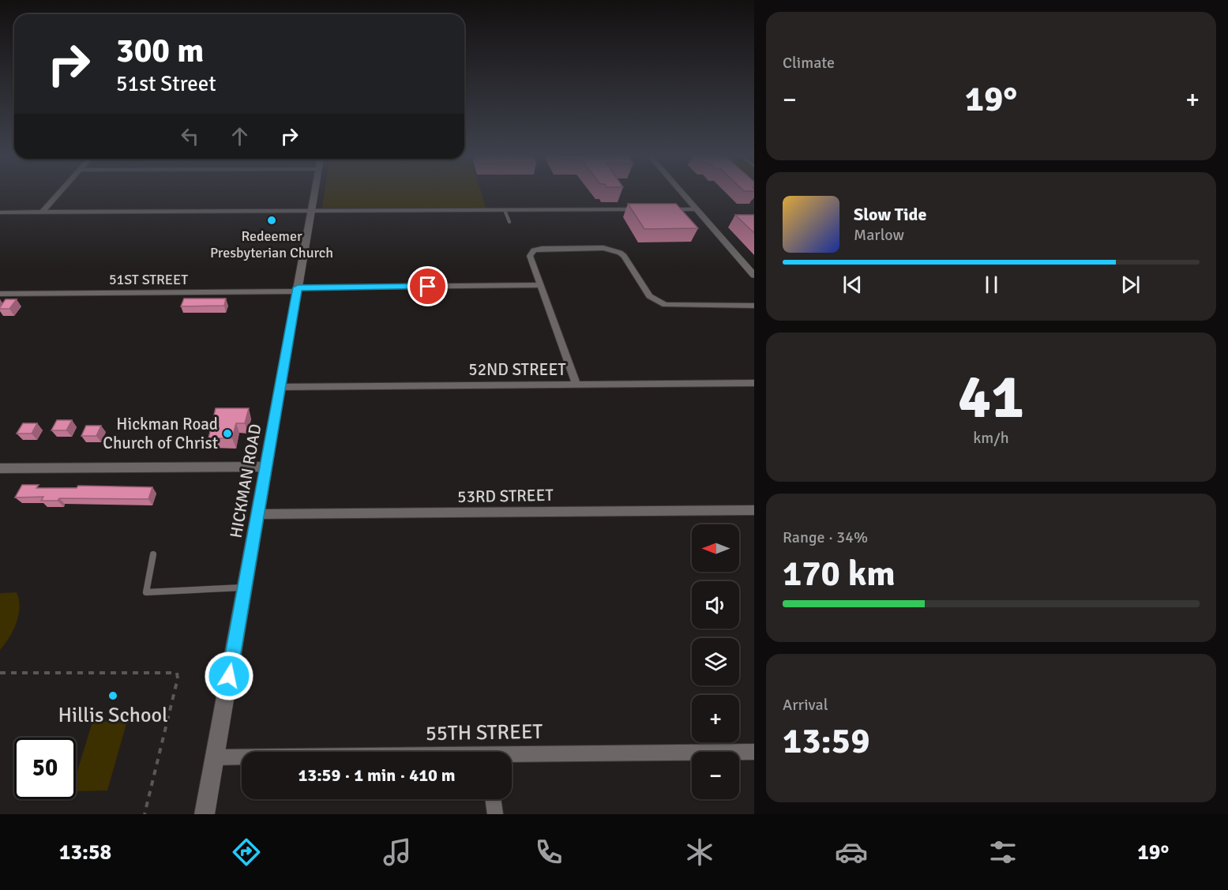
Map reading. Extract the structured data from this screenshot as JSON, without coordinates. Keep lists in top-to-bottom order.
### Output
{
  "streets": {
    "main road": ["HICKMAN ROAD"],
    "street": [
      "51ST STREET",
      "52ND STREET",
      "53RD STREET",
      "55TH STREET"
    ]
  },
  "crossings": [
    ["51ST STREET", "HICKMAN ROAD"],
    ["52ND STREET", "HICKMAN ROAD"],
    ["HICKMAN ROAD", "53RD STREET"],
    ["HICKMAN ROAD", "55TH STREET"]
  ],
  "places": ["Redeemer Presbyterian Church", "Hickman Road Church of Christ", "Hillis School"],
  "north": "left",
  "page": {
    "tile": [
      "Climate",
      ["41", "km/h"],
      ["Range · 34%", "170 km"],
      ["Arrival", "13:59"]
    ],
    "turn": ["300 m", "51st Street"],
    "heat": ["−", "19°", "+"],
    "song": ["Slow Tide", "Marlow"],
    "map_buttons": ["+", "−"],
    "limit": "50",
    "trip": "13:59 · 1 min · 410 m",
    "tabs": ["13:58", "19°"]
  }
}
